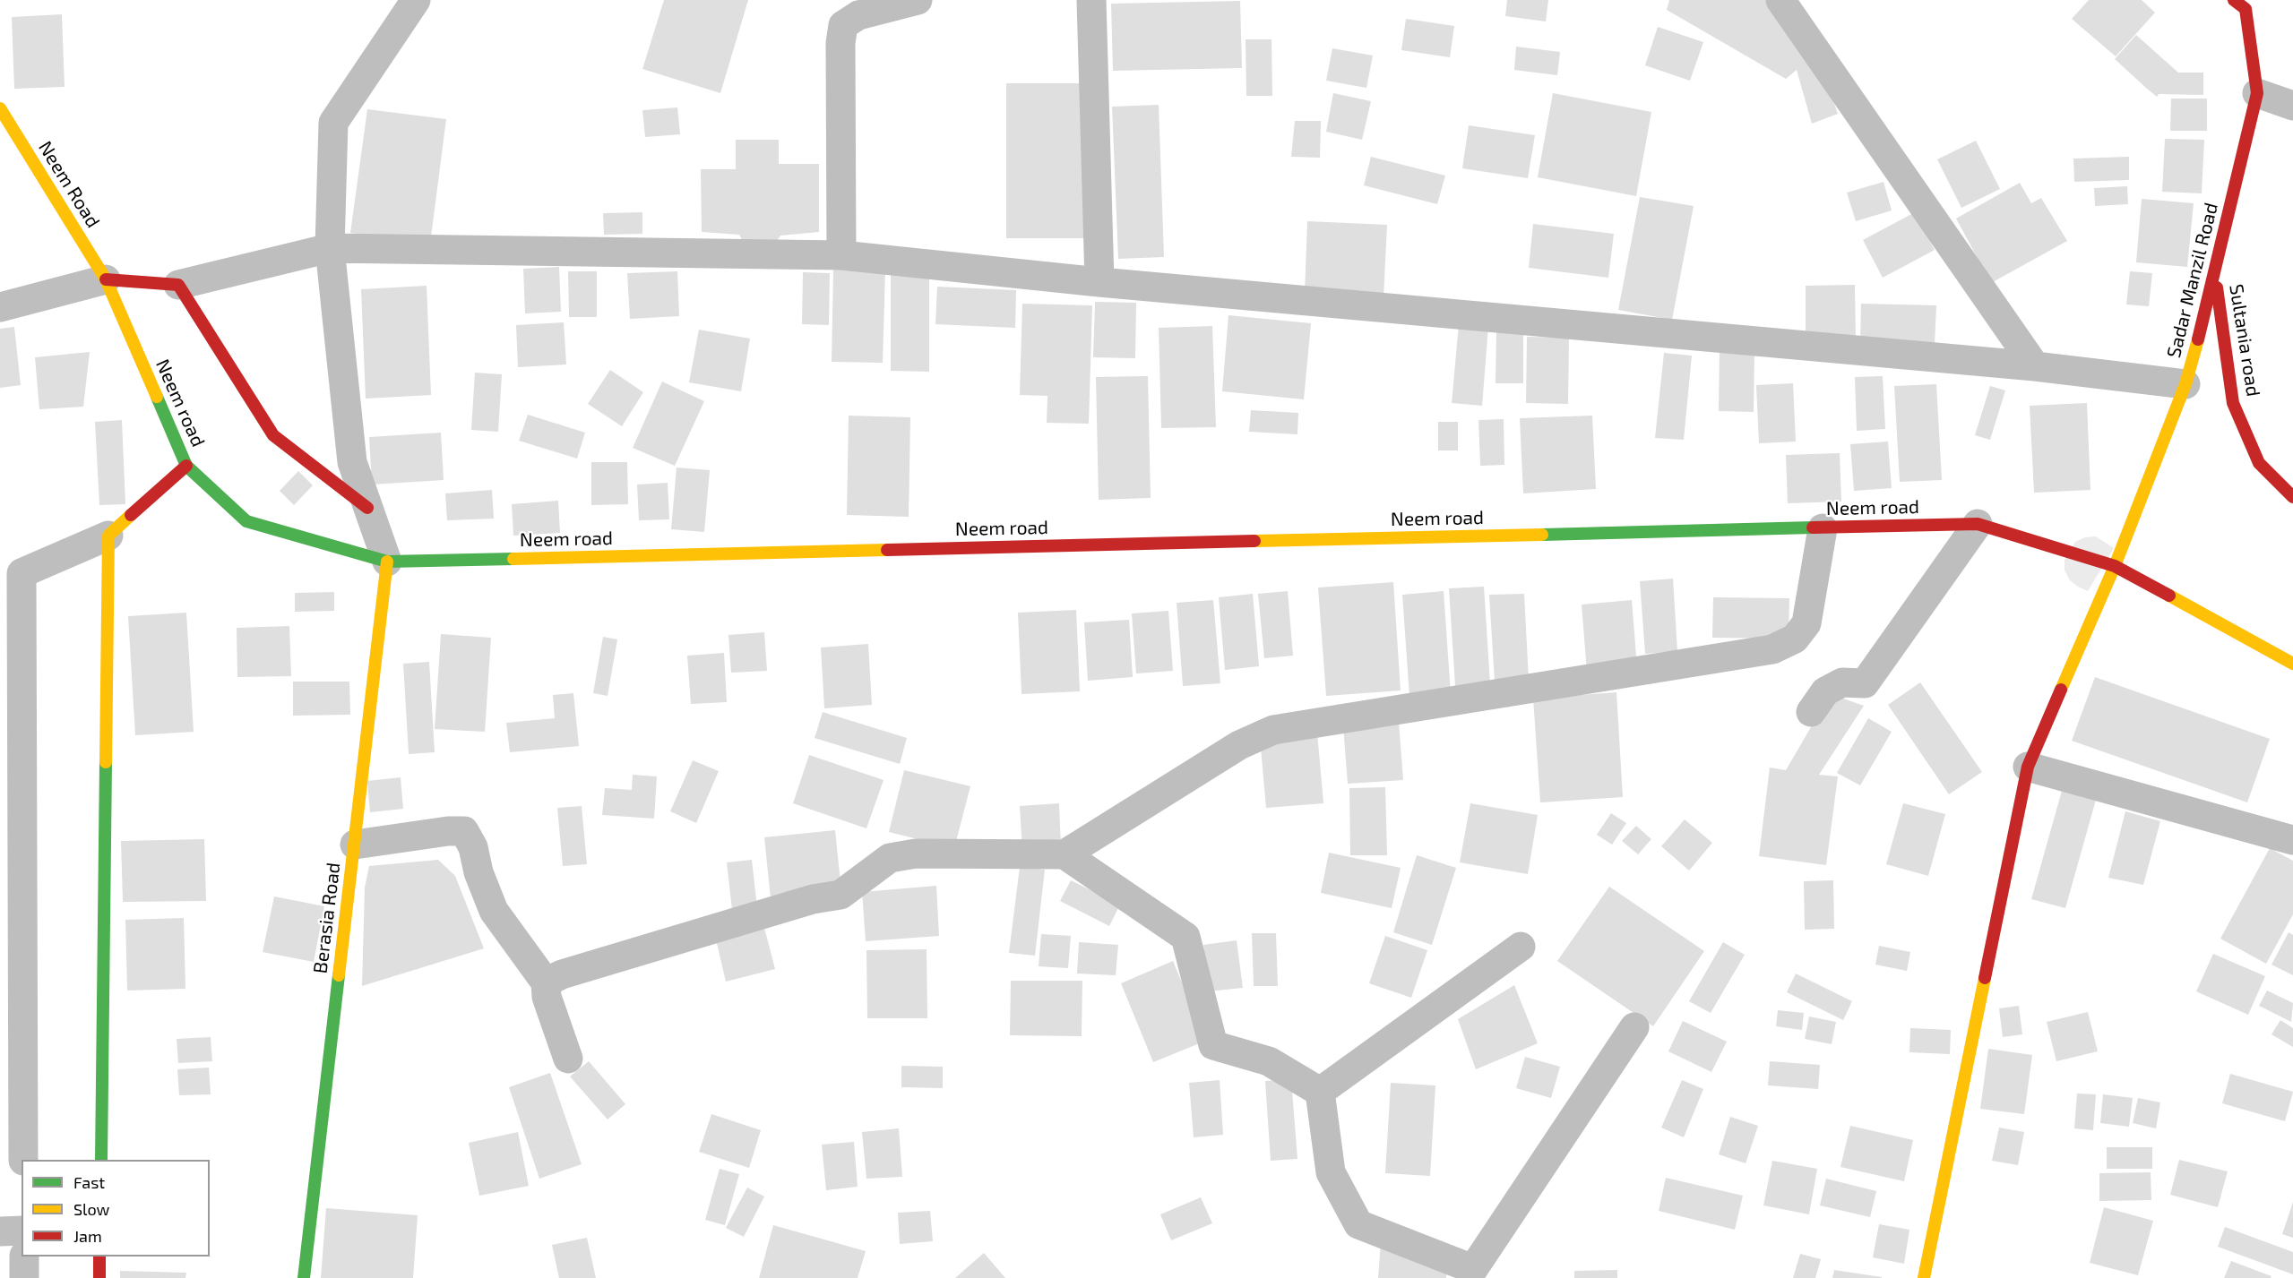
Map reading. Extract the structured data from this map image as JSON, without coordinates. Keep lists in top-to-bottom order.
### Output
{
  "streets": {
    "main road": [
      "Neem Road",
      "Sadar Manzil Road",
      "Sultania road",
      "Neem road",
      "Berasia Road"
    ]
  },
  "crossings": [
    ["Neem Road", "Neem road"],
    ["Sadar Manzil Road", "Sultania road"],
    ["Sadar Manzil Road", "Neem road"],
    ["Neem road", "Berasia Road"]
  ],
  "legend": ["Fast", "Slow", "Jam"]
}
